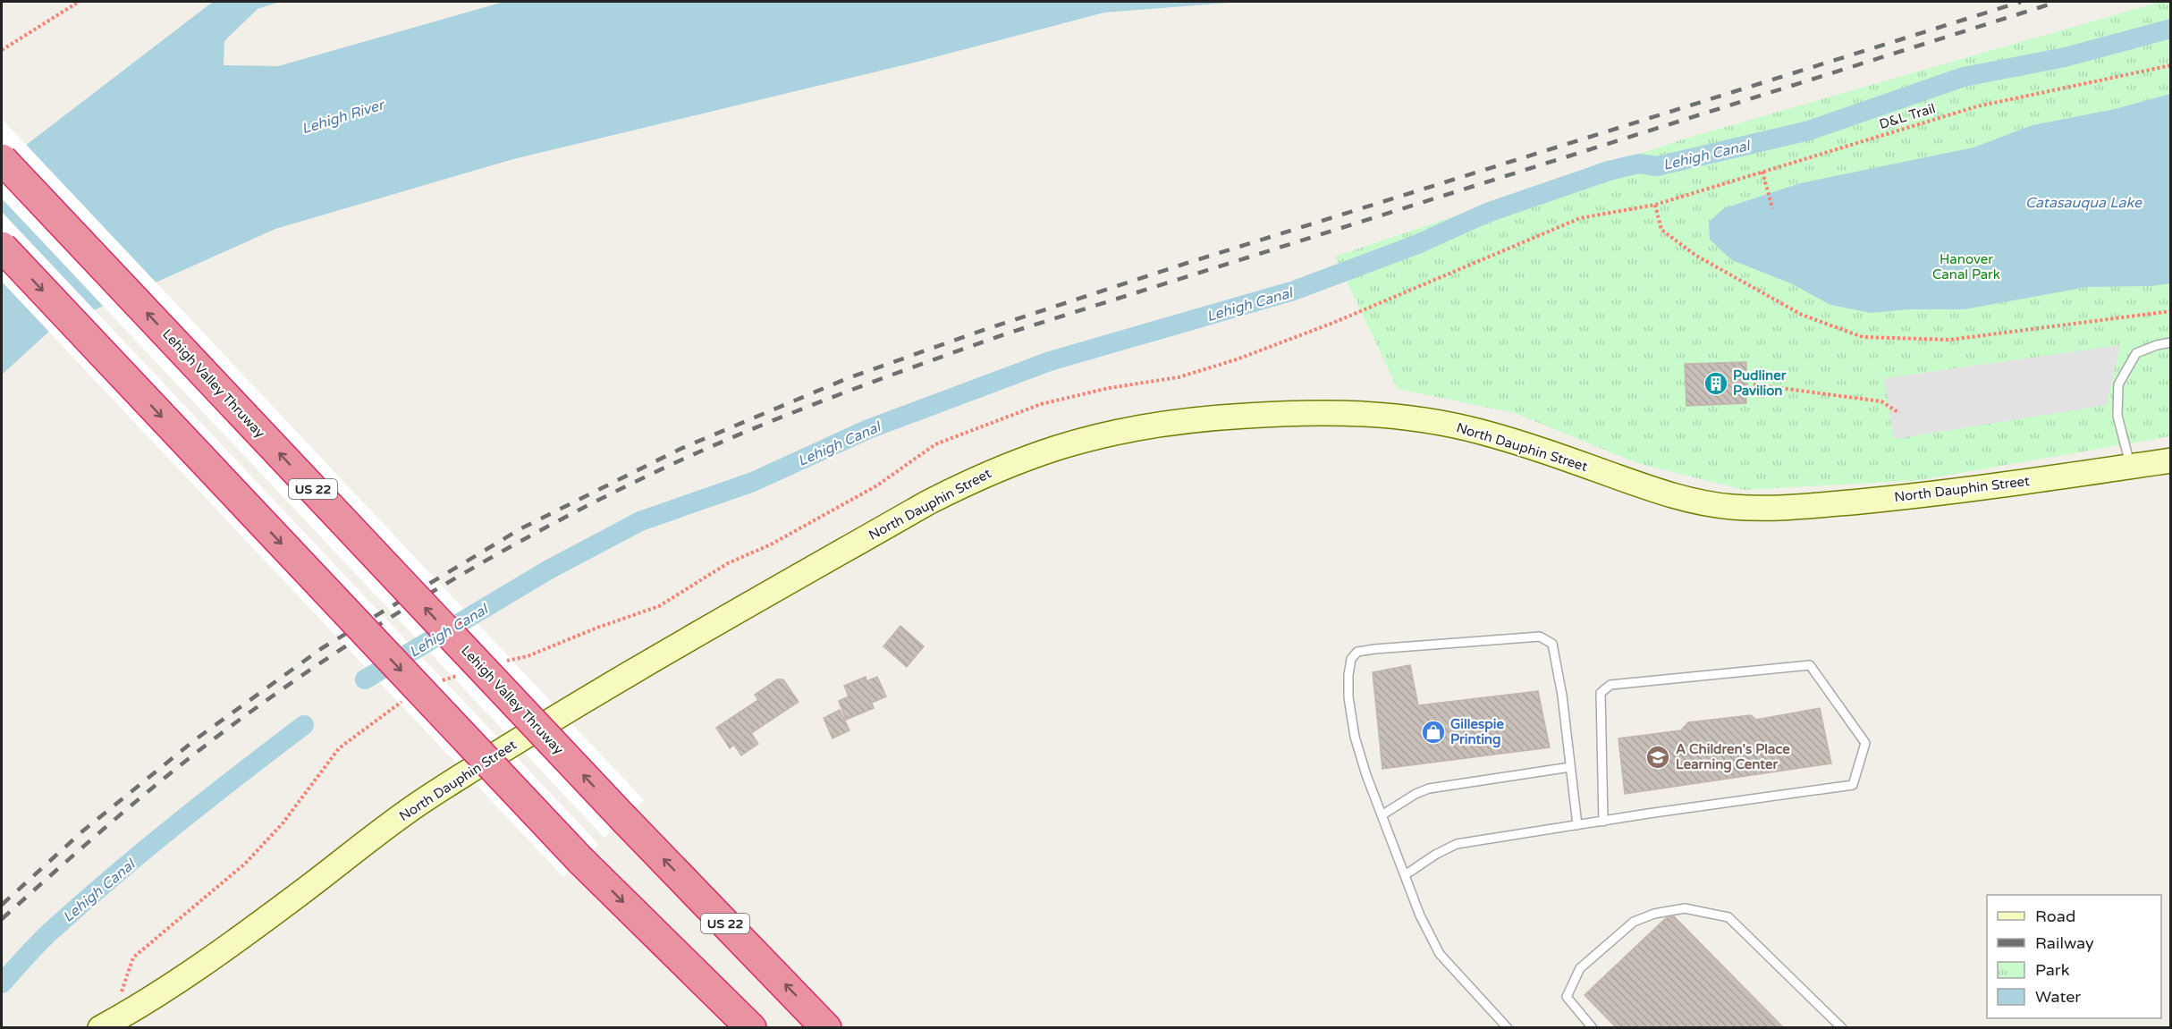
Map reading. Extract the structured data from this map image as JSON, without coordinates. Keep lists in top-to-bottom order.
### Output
{
  "streets": {
    "highway": ["Lehigh Valley Thruway", "US 22"],
    "street": ["North Dauphin Street"],
    "path": ["D&L Trail"]
  },
  "water": ["Lehigh River", "Lehigh Canal", "Catasauqua Lake"],
  "parks": ["Hanover Canal Park"],
  "places": {
    "building": ["Pudliner Pavilion"],
    "shop": ["Gillespie Printing"],
    "school or university": ["A Children's Place Learning Center"]
  },
  "legend": [
    "Road",
    "Railway",
    "Park",
    "Water"
  ]
}
